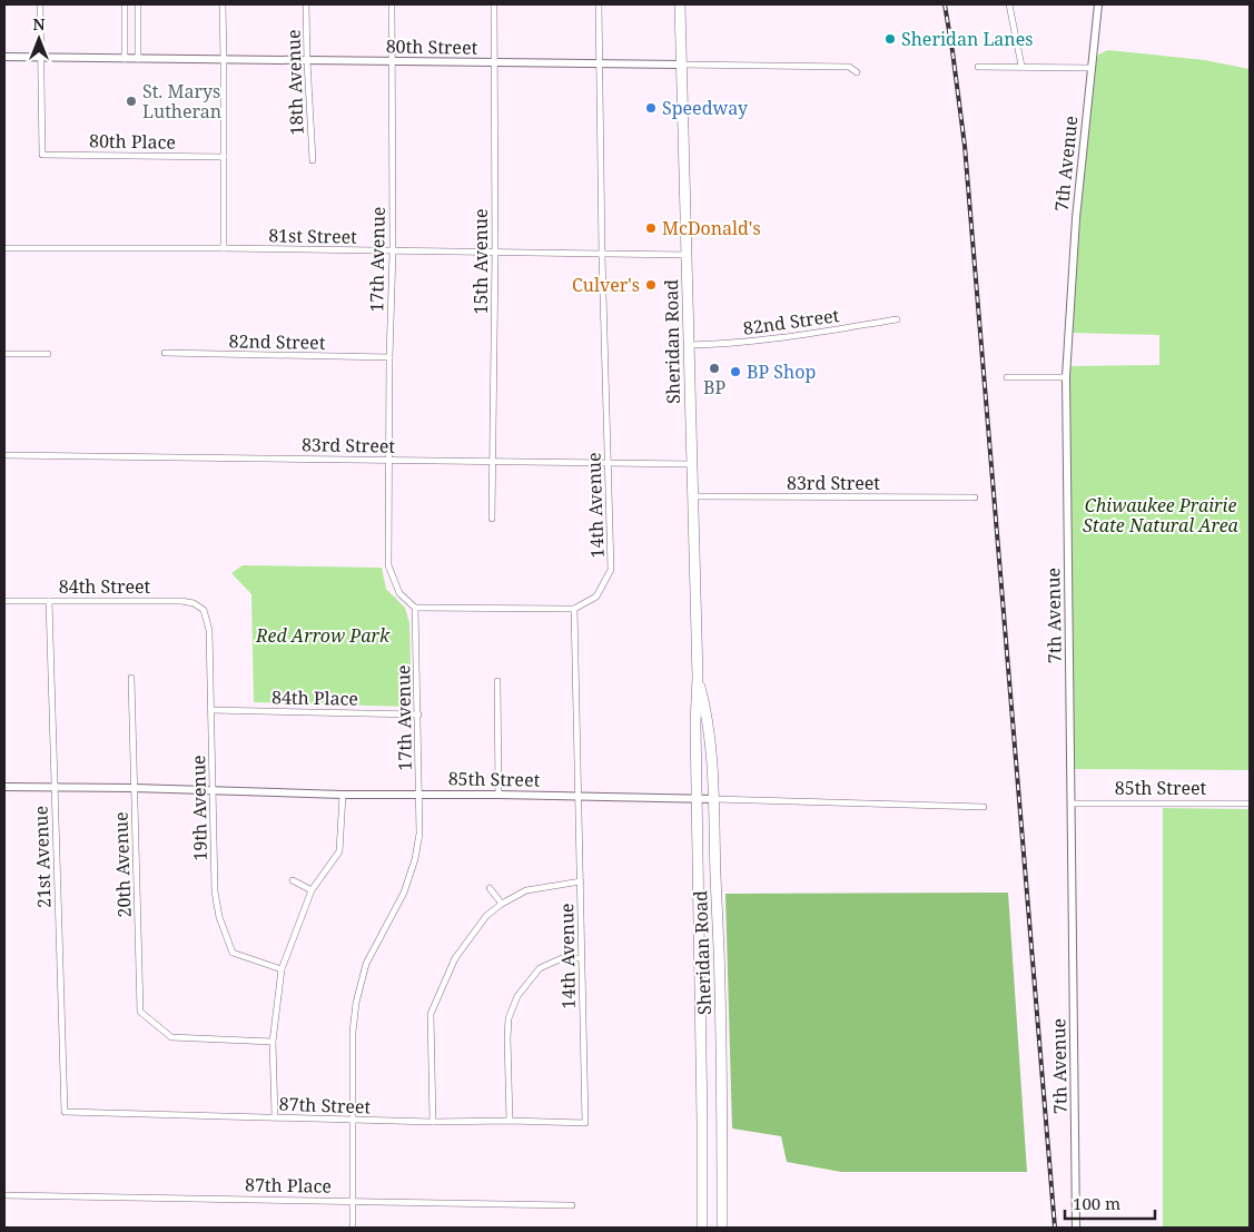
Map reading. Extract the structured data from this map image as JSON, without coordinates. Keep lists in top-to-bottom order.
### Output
{
  "streets": {
    "main road": ["Sheridan Road"],
    "street": [
      "80th Street",
      "18th Avenue",
      "80th Place",
      "7th Avenue",
      "81st Street",
      "17th Avenue",
      "15th Avenue",
      "82nd Street",
      "83rd Street",
      "14th Avenue",
      "84th Street",
      "84th Place",
      "85th Street",
      "19th Avenue",
      "21st Avenue",
      "20th Avenue",
      "87th Street",
      "87th Place"
    ]
  },
  "crossings": [
    ["80th Street", "18th Avenue"],
    ["80th Street", "80th Place"],
    ["80th Street", "17th Avenue"],
    ["80th Street", "15th Avenue"],
    ["80th Street", "Sheridan Road"],
    ["80th Street", "14th Avenue"],
    ["7th Avenue", "85th Street"],
    ["81st Street", "17th Avenue"],
    ["81st Street", "15th Avenue"],
    ["81st Street", "Sheridan Road"],
    ["81st Street", "14th Avenue"],
    ["17th Avenue", "82nd Street"],
    ["17th Avenue", "83rd Street"],
    ["17th Avenue", "84th Place"],
    ["17th Avenue", "85th Street"],
    ["17th Avenue", "87th Street"],
    ["17th Avenue", "87th Place"],
    ["15th Avenue", "83rd Street"],
    ["82nd Street", "Sheridan Road"],
    ["Sheridan Road", "83rd Street"],
    ["Sheridan Road", "85th Street"],
    ["83rd Street", "14th Avenue"],
    ["14th Avenue", "85th Street"],
    ["14th Avenue", "87th Street"],
    ["84th Street", "19th Avenue"],
    ["84th Street", "21st Avenue"],
    ["84th Place", "19th Avenue"],
    ["85th Street", "19th Avenue"],
    ["85th Street", "21st Avenue"],
    ["85th Street", "20th Avenue"],
    ["21st Avenue", "87th Street"]
  ],
  "parks": ["Chiwaukee Prairie State Natural Area", "Red Arrow Park"],
  "places": [
    "Sheridan Lanes",
    "St. Marys Lutheran",
    "Speedway",
    "McDonald's",
    "Culver's",
    "BP",
    "BP Shop"
  ],
  "scale_bar": "100 m",
  "north": "top"
}
